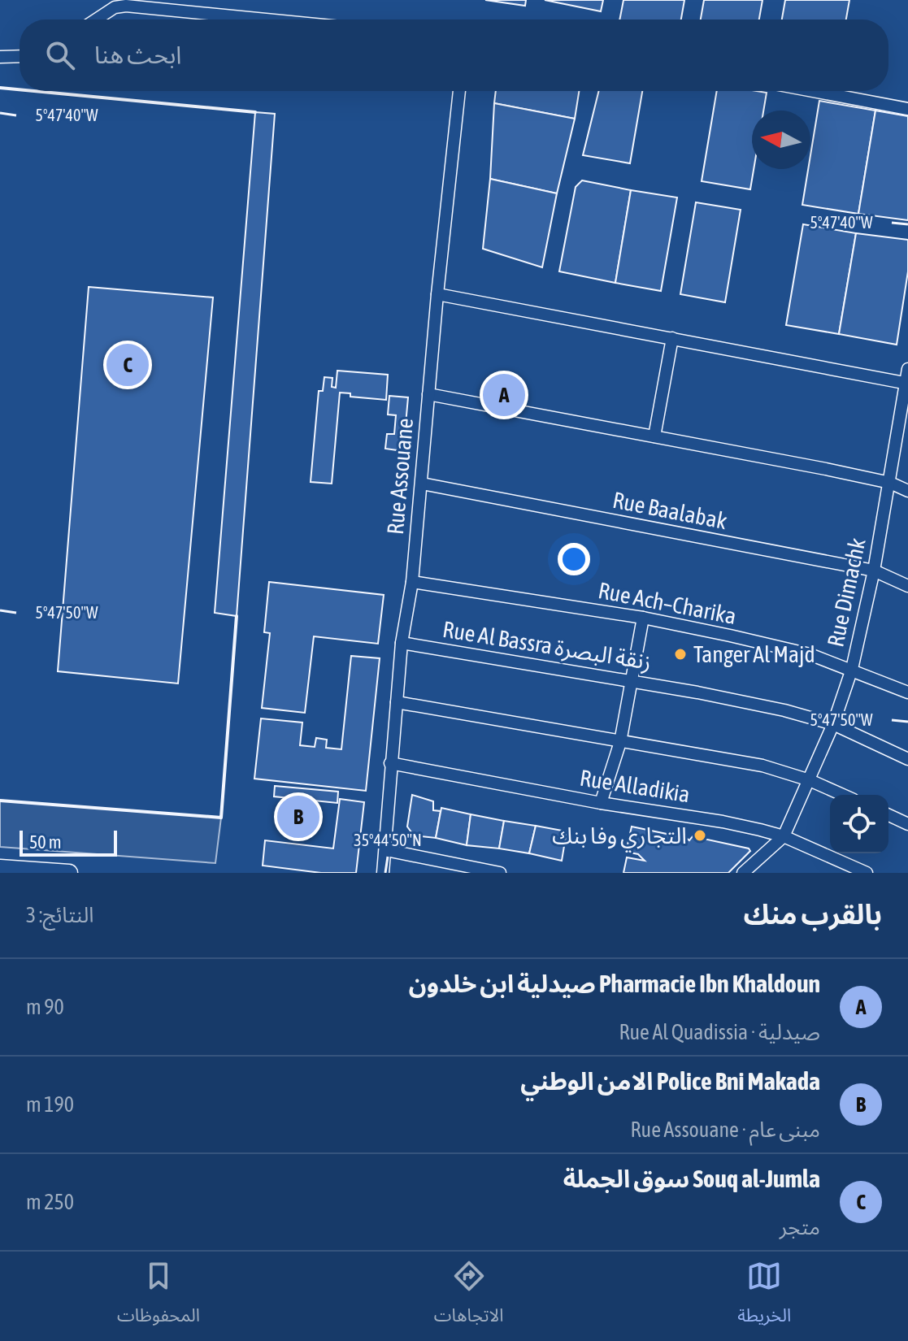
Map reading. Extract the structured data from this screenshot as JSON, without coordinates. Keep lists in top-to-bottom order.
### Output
{
  "streets": {
    "street": [
      "Rue Assouane",
      "Rue Baalabak",
      "Rue Dimachk",
      "Rue Ach–Charika",
      "Rue Al Bassra زنقة البصرة",
      "Rue Alladikia"
    ]
  },
  "crossings": [
    ["Rue Assouane", "Rue Baalabak"],
    ["Rue Assouane", "Rue Ach–Charika"],
    ["Rue Assouane", "Rue Al Bassra زنقة البصرة"],
    ["Rue Assouane", "Rue Alladikia"],
    ["Rue Baalabak", "Rue Dimachk"],
    ["Rue Dimachk", "Rue Ach–Charika"],
    ["Rue Dimachk", "Rue Al Bassra زنقة البصرة"],
    ["Rue Dimachk", "Rue Alladikia"]
  ],
  "places": ["Tanger Al Majd", "التجاري وفا بنك"],
  "scale_bar": "50 m",
  "north": "left",
  "page": {
    "search": "ابحث هنا",
    "pins": ["C", "A", "B"],
    "scale": "50 m",
    "heading": ["بالقرب منك", "النتائج: 3"],
    "list": [
      {
        "mark": "A",
        "name": "Pharmacie Ibn Khaldoun صيدلية ابن خلدون",
        "note": "صيدلية · Rue Al Quadissia",
        "value": "90 m"
      },
      {
        "mark": "B",
        "name": "Police Bni Makada الامن الوطني",
        "note": "مبنى عام · Rue Assouane",
        "value": "190 m"
      },
      {
        "mark": "C",
        "name": "Souq al-Jumla سوق الجملة",
        "note": "متجر",
        "value": "250 m"
      }
    ],
    "nav": ["الخريطة", "الاتجاهات", "المحفوظات"]
  },
  "coordinates": ["5°47'40\"W", "5°47'50\"W", "35°44'50\"N"]
}
